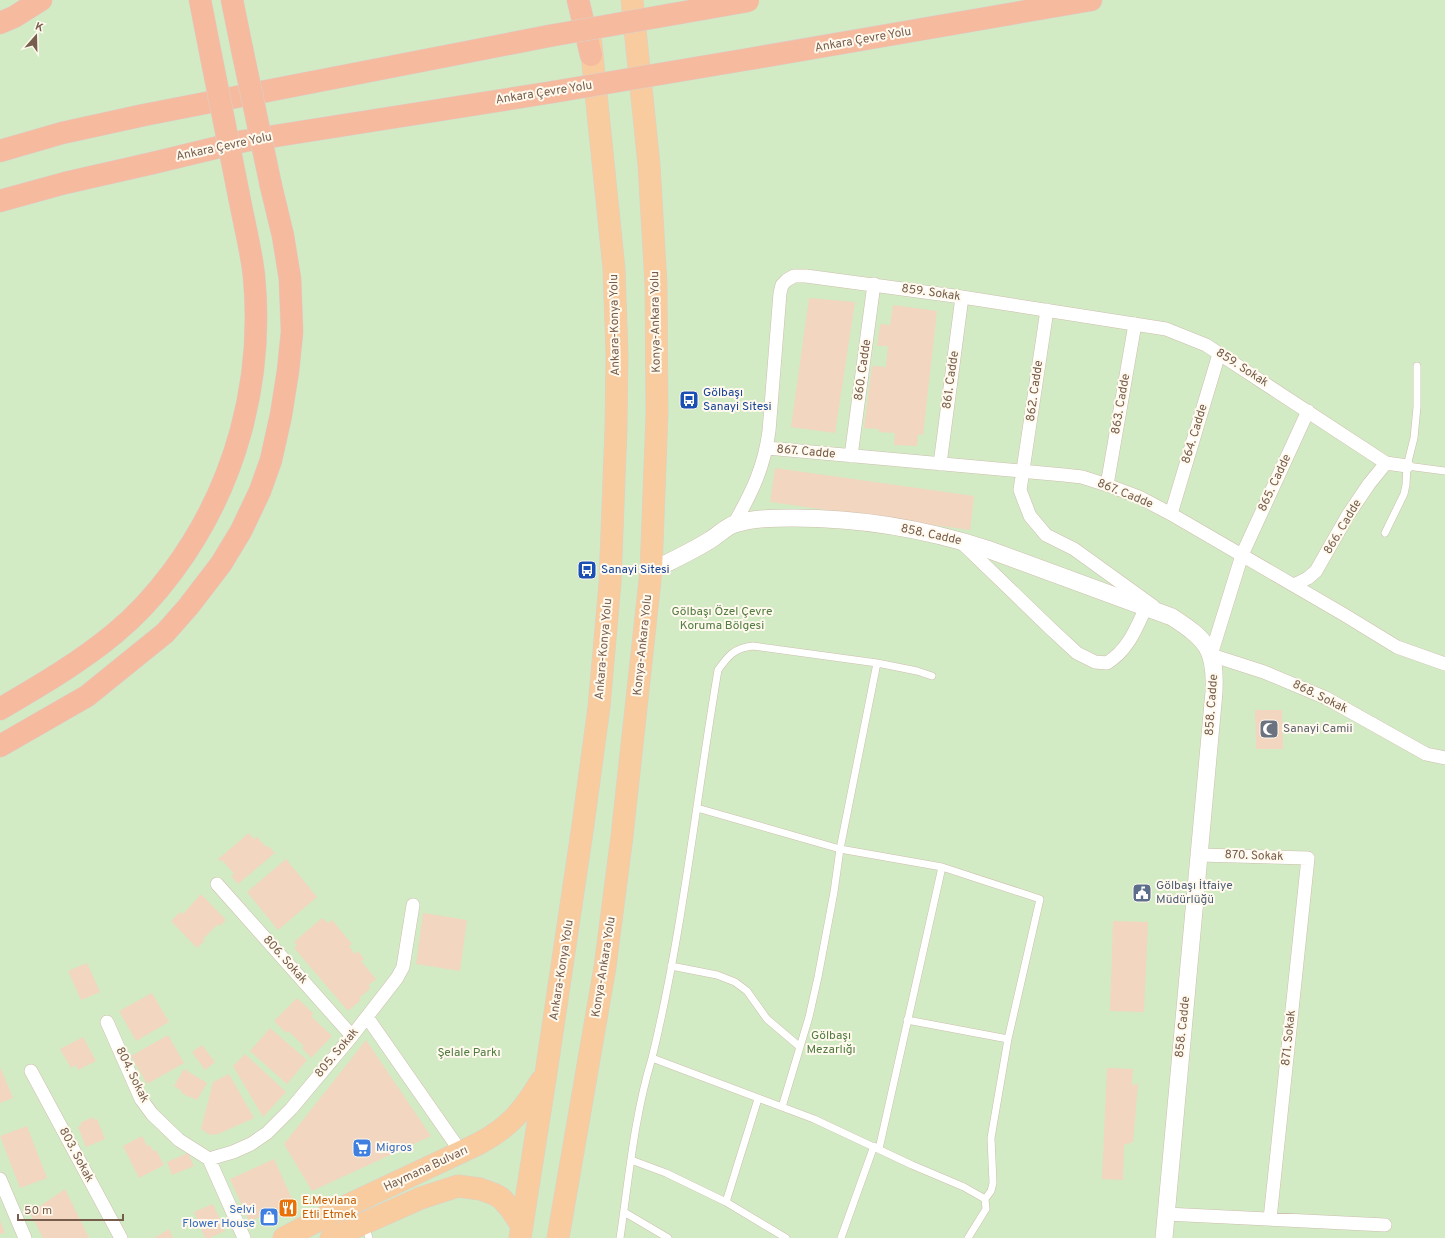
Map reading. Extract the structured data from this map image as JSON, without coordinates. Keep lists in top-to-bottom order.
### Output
{
  "streets": {
    "highway": [
      "Ankara Çevre Yolu",
      "Konya-Ankara Yolu",
      "Ankara-Konya Yolu",
      "Haymana Bulvarı"
    ],
    "street": [
      "859. Sokak",
      "860. Cadde",
      "861. Cadde",
      "862. Cadde",
      "863. Cadde",
      "864. Cadde",
      "867. Cadde",
      "865. Cadde",
      "866. Cadde",
      "858. Cadde",
      "868. Sokak",
      "870. Sokak",
      "806. Sokak",
      "871. Sokak",
      "805. Sokak",
      "804. Sokak",
      "803. Sokak"
    ]
  },
  "crossings": [
    ["859. Sokak", "Konya-Ankara Yolu"],
    ["859. Sokak", "860. Cadde"],
    ["859. Sokak", "861. Cadde"],
    ["859. Sokak", "862. Cadde"],
    ["859. Sokak", "863. Cadde"],
    ["859. Sokak", "864. Cadde"],
    ["859. Sokak", "867. Cadde"],
    ["859. Sokak", "865. Cadde"],
    ["859. Sokak", "866. Cadde"],
    ["859. Sokak", "858. Cadde"],
    ["Ankara-Konya Yolu", "Haymana Bulvarı"],
    ["860. Cadde", "867. Cadde"],
    ["861. Cadde", "867. Cadde"],
    ["862. Cadde", "867. Cadde"],
    ["862. Cadde", "858. Cadde"],
    ["863. Cadde", "867. Cadde"],
    ["864. Cadde", "867. Cadde"],
    ["867. Cadde", "865. Cadde"],
    ["867. Cadde", "866. Cadde"],
    ["858. Cadde", "868. Sokak"],
    ["858. Cadde", "870. Sokak"],
    ["870. Sokak", "871. Sokak"],
    ["806. Sokak", "805. Sokak"],
    ["805. Sokak", "804. Sokak"]
  ],
  "parks": ["Gölbaşı Özel Çevre Koruma Bölgesi", "Gölbaşı Mezarlığı", "Şelale Parkı"],
  "places": {
    "bus stop": ["Gölbaşı Sanayi Sitesi", "Sanayi Sitesi"],
    "mosque": ["Sanayi Camii"],
    "public building": ["Gölbaşı İtfaiye Müdürlüğü"],
    "supermarket": ["Migros"],
    "restaurant": ["E.Mevlana Etli Etmek"],
    "shop": ["Selvi Flower House"]
  },
  "scale_bar": "50 m",
  "north": "top"
}
